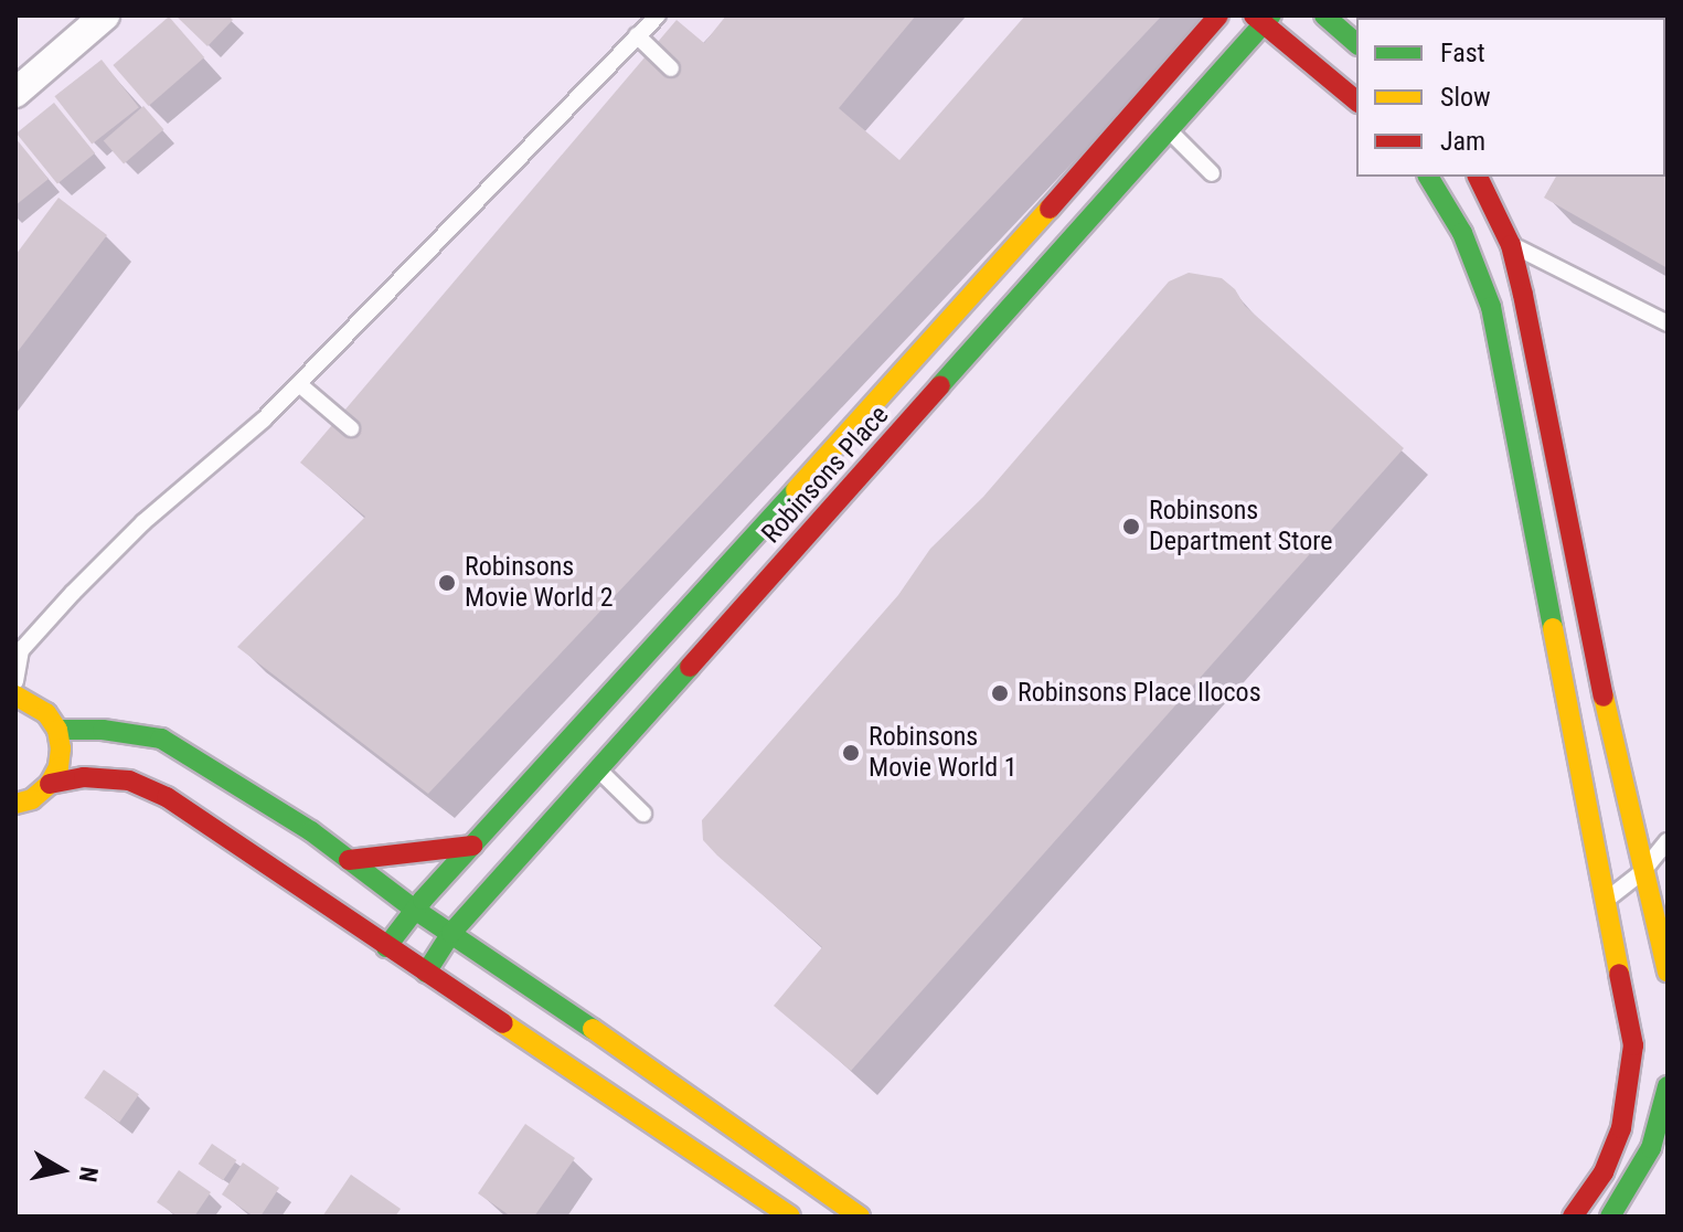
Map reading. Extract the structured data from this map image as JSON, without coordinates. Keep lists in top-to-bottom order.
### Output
{
  "streets": {
    "street": ["Robinsons Place"]
  },
  "places": [
    "Robinsons Department Store",
    "Robinsons Movie World 2",
    "Robinsons Place Ilocos",
    "Robinsons Movie World 1"
  ],
  "legend": ["Fast", "Slow", "Jam"],
  "north": "right"
}
